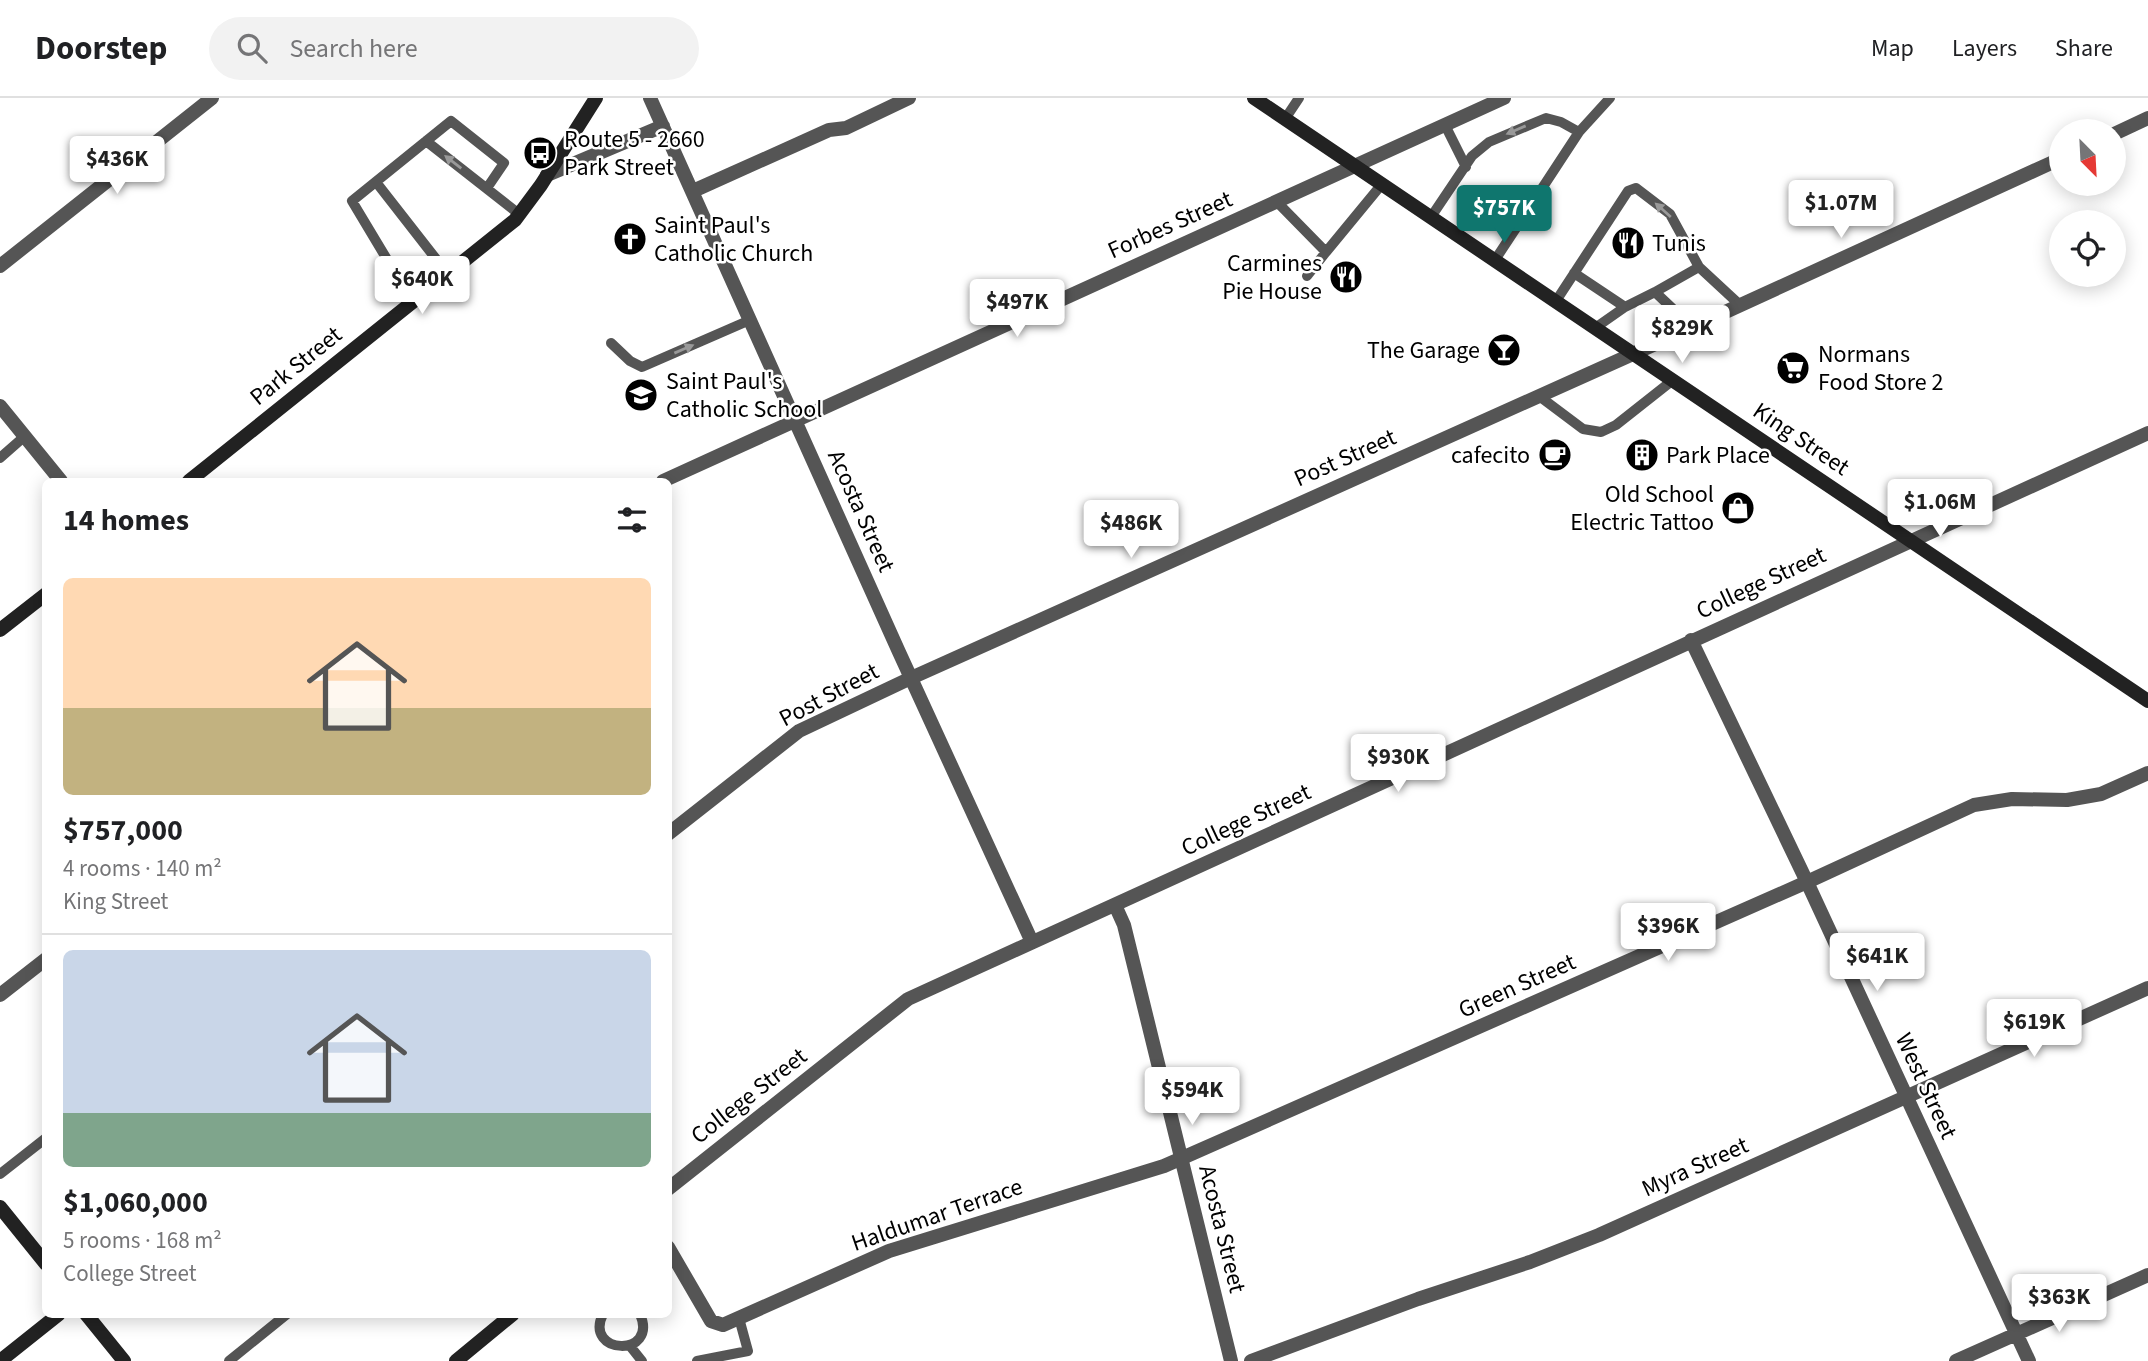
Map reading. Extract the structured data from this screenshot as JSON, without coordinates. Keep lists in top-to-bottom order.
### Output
{
  "streets": {
    "main road": ["Park Street", "King Street"],
    "street": [
      "Forbes Street",
      "Post Street",
      "Acosta Street",
      "College Street",
      "Green Street",
      "West Street",
      "Myra Street",
      "Haldumar Terrace"
    ]
  },
  "crossings": [
    ["Forbes Street", "King Street"],
    ["Forbes Street", "Acosta Street"],
    ["King Street", "Post Street"],
    ["King Street", "College Street"],
    ["Post Street", "Acosta Street"],
    ["Acosta Street", "College Street"],
    ["Acosta Street", "Green Street"],
    ["Acosta Street", "Haldumar Terrace"],
    ["College Street", "West Street"],
    ["Green Street", "West Street"],
    ["Green Street", "Haldumar Terrace"],
    ["West Street", "Myra Street"]
  ],
  "places": {
    "bus stop": ["Route 5 - 2660 Park Street"],
    "church": ["Saint Paul's Catholic Church"],
    "restaurant": ["Tunis", "Carmines Pie House"],
    "bar": ["The Garage"],
    "supermarket": ["Normans Food Store 2"],
    "school or university": ["Saint Paul's Catholic School"],
    "cafe": ["cafecito"],
    "building": ["Park Place"],
    "shop": ["Old School Electric Tattoo"]
  },
  "north": "bottom right",
  "page": {
    "header": "Doorstep",
    "search": "Search here",
    "nav": ["Map", "Layers", "Share"],
    "price": [
      "$436K",
      "$1.07M",
      "$757K",
      "$640K",
      "$497K",
      "$829K",
      "$1.06M",
      "$486K",
      "$930K",
      "$396K",
      "$641K",
      "$619K",
      "$594K",
      "$363K"
    ],
    "heading": "14 homes",
    "list": [
      {
        "name": "$757,000",
        "note": "4 rooms · 140 m² · King Street"
      },
      {
        "name": "$1,060,000",
        "note": "5 rooms · 168 m² · College Street"
      }
    ]
  }
}
